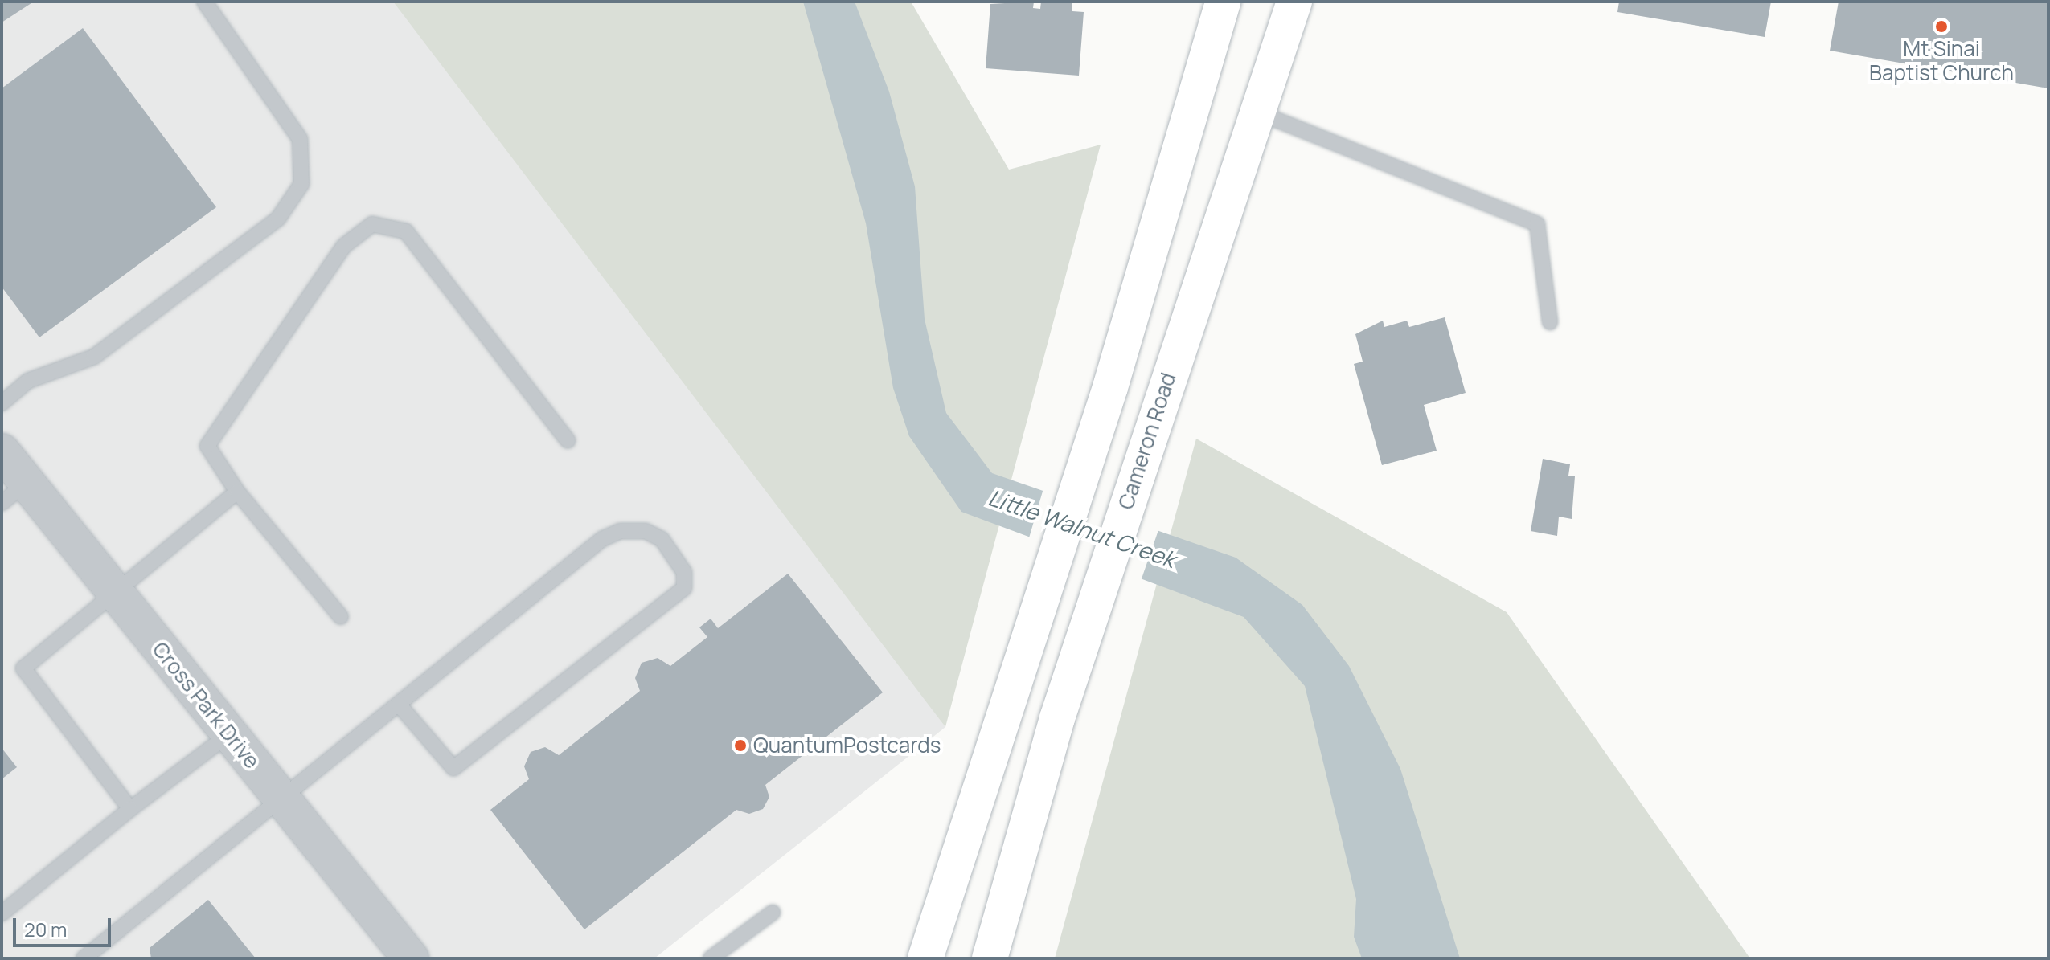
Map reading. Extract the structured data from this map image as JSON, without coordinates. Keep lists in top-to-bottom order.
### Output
{
  "streets": {
    "main road": ["Cameron Road"],
    "street": ["Cross Park Drive"]
  },
  "water": ["Little Walnut Creek"],
  "places": ["Mt Sinai Baptist Church", "QuantumPostcards"],
  "scale_bar": "20 m"
}
